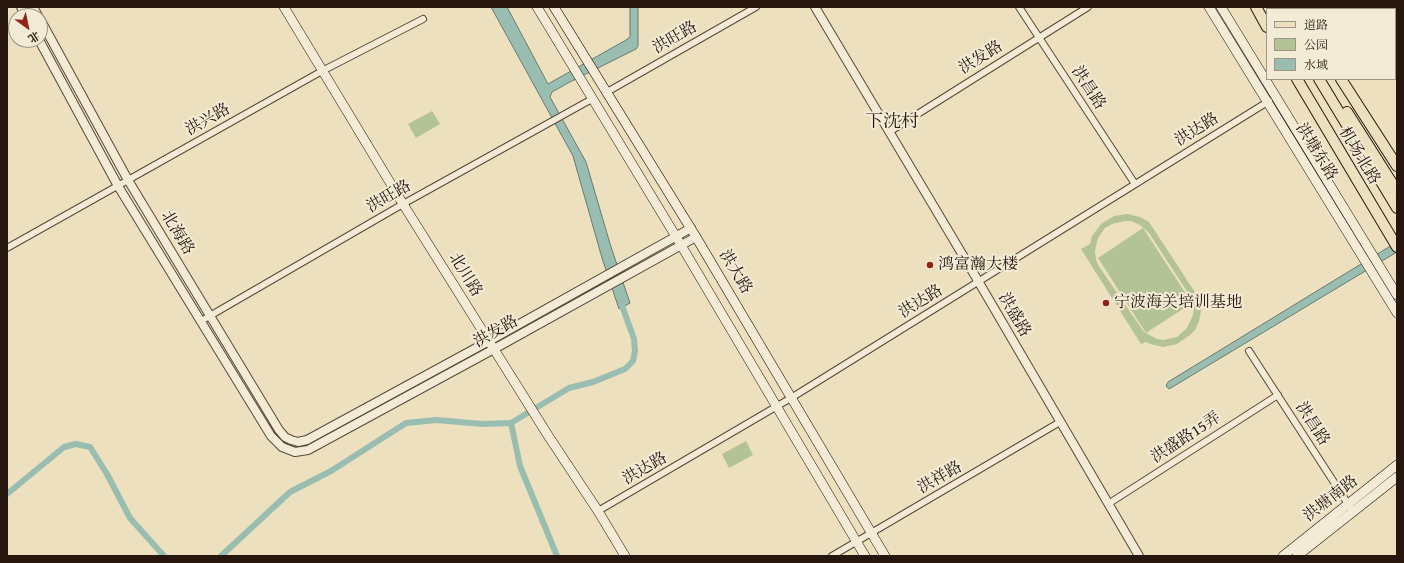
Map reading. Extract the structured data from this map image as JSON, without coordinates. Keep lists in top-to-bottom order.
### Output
{
  "streets": {
    "main road": [
      "洪塘东路",
      "机场北路",
      "洪大路",
      "北川路",
      "洪塘南路"
    ],
    "street": [
      "洪旺路",
      "洪发路",
      "洪昌路",
      "洪兴路",
      "洪达路",
      "北海路",
      "洪盛路",
      "洪盛路15弄",
      "洪祥路"
    ]
  },
  "crossings": [
    ["洪旺路", "北海路"],
    ["洪旺路", "洪大路"],
    ["洪旺路", "北川路"],
    ["洪发路", "洪昌路"],
    ["洪发路", "北海路"],
    ["洪发路", "洪大路"],
    ["洪发路", "北川路"],
    ["洪发路", "洪盛路"],
    ["洪昌路", "洪达路"],
    ["洪昌路", "洪盛路15弄"],
    ["洪昌路", "洪塘南路"],
    ["洪兴路", "北海路"],
    ["洪兴路", "北川路"],
    ["洪达路", "洪塘东路"],
    ["洪达路", "洪大路"],
    ["洪达路", "北川路"],
    ["洪达路", "洪盛路"],
    ["洪大路", "洪祥路"],
    ["洪盛路", "洪盛路15弄"],
    ["洪盛路", "洪祥路"]
  ],
  "districts": ["下沈村"],
  "places": ["鸿富瀚大楼", "宁波海关培训基地"],
  "legend": ["道路", "公园", "水域"],
  "north": "bottom right"
}
